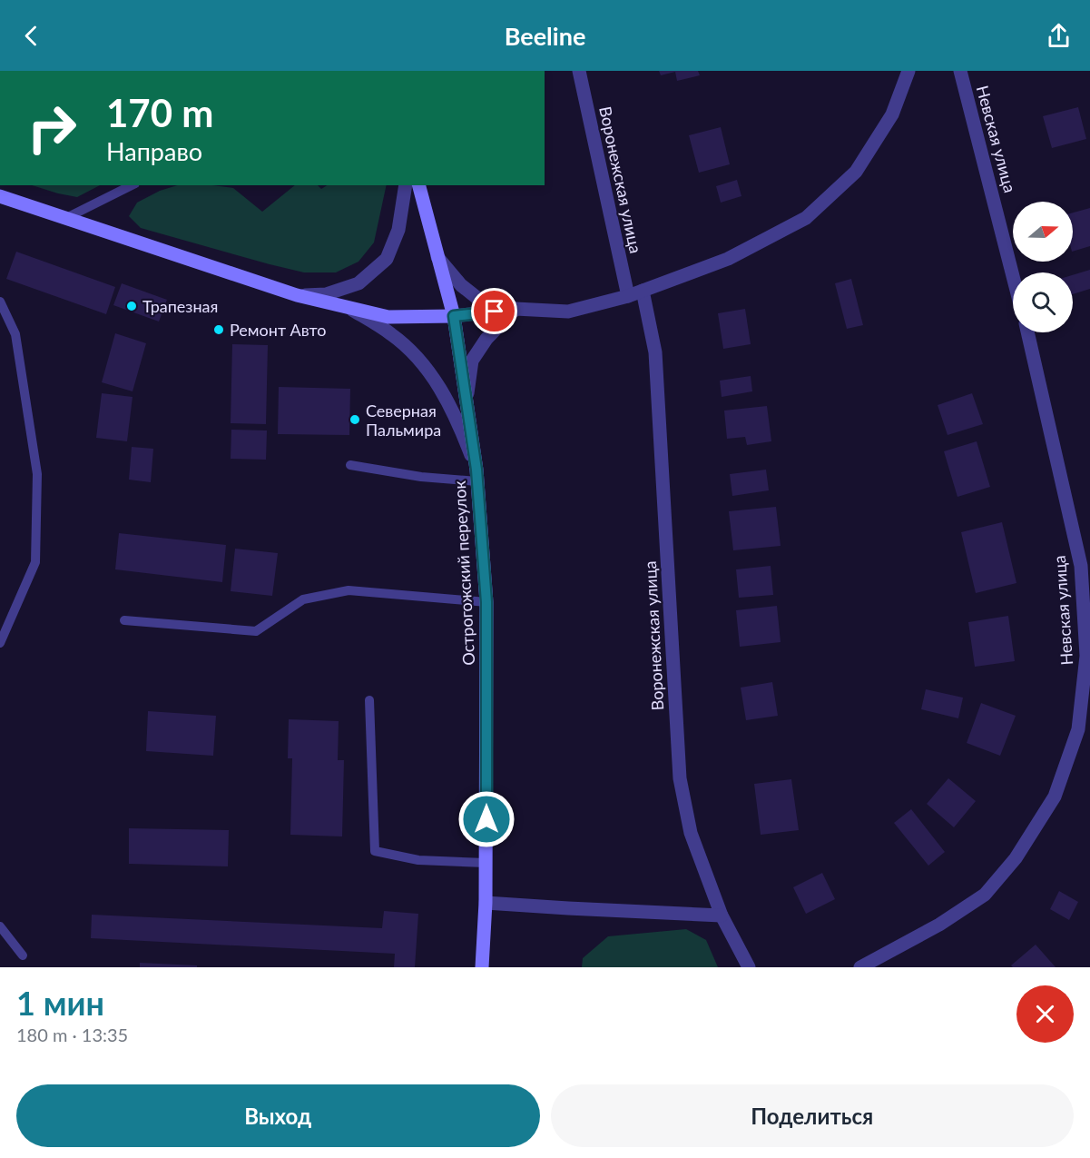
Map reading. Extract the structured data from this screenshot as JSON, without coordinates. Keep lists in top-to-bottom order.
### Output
{
  "streets": {
    "main road": ["Острогожский переулок"],
    "street": ["Невская улица", "Воронежская улица"]
  },
  "places": ["Трапезная", "Ремонт Авто", "Северная Пальмира"],
  "north": "right",
  "page": {
    "header": "Beeline",
    "turn": ["170 m", "Направо"],
    "heading": ["1 мин", "180 m · 13:35"],
    "buttons": ["Выход", "Поделиться"]
  }
}
